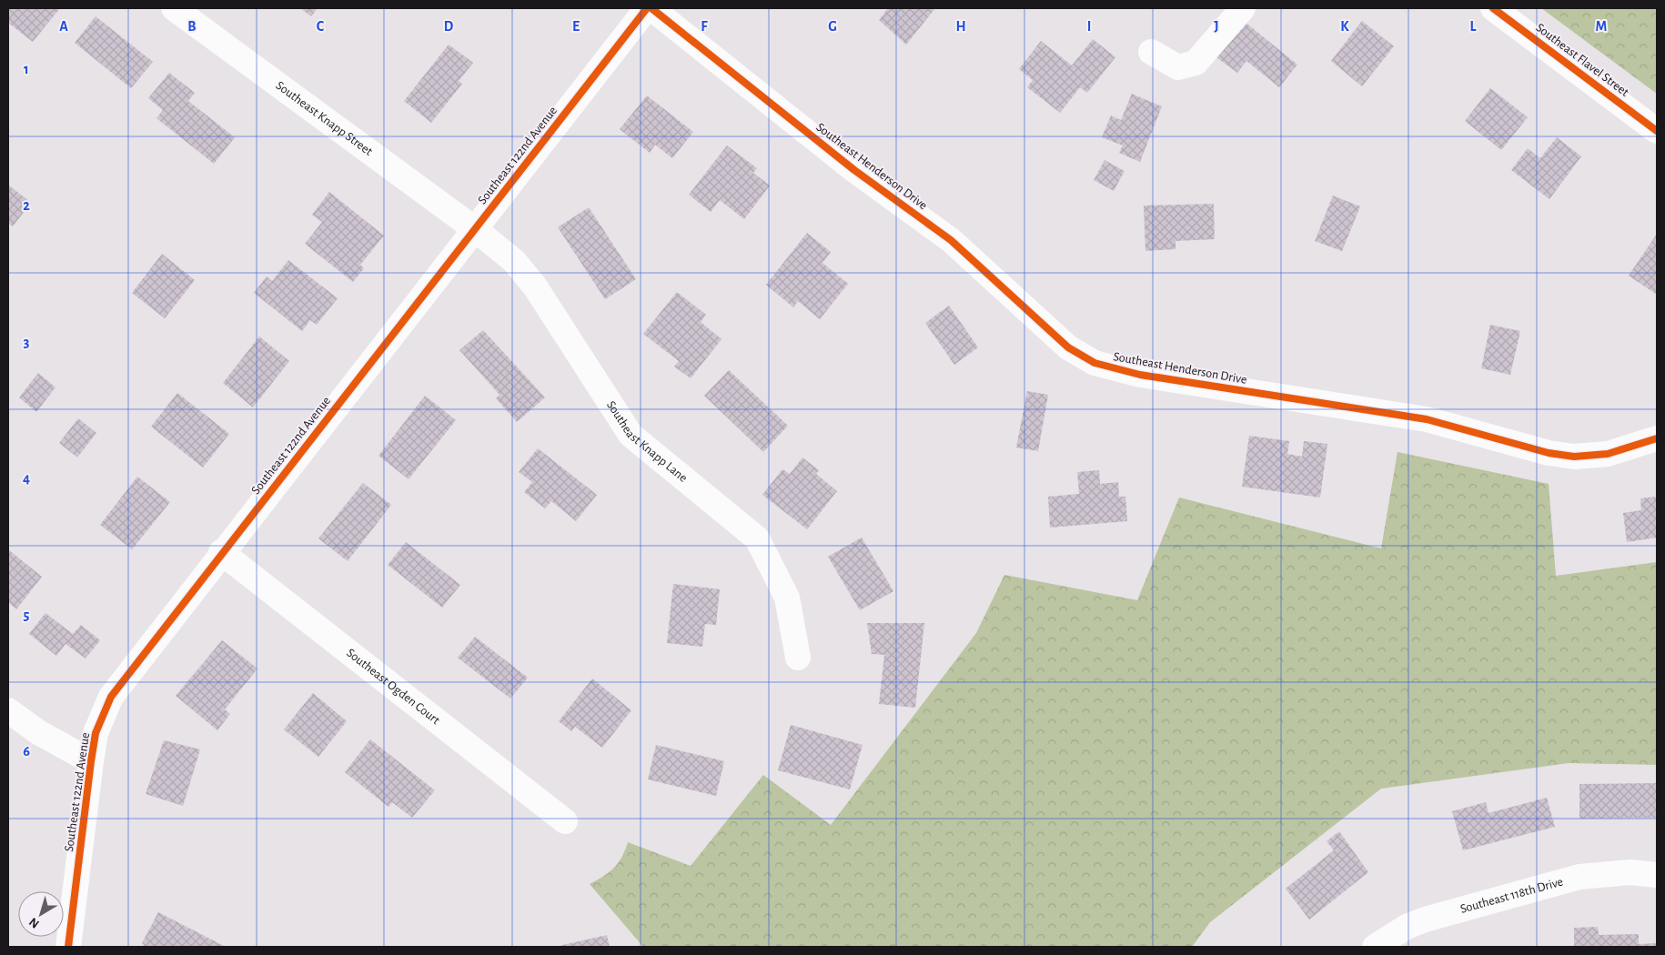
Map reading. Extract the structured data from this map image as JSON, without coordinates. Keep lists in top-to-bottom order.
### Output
{
  "streets": {
    "street": [
      "Southeast Flavel Street",
      "Southeast Knapp Street",
      "Southeast 122nd Avenue",
      "Southeast Henderson Drive",
      "Southeast Knapp Lane",
      "Southeast Ogden Court",
      "Southeast 118th Drive"
    ]
  },
  "crossings": [
    ["Southeast Knapp Street", "Southeast 122nd Avenue"],
    ["Southeast Knapp Street", "Southeast Knapp Lane"],
    ["Southeast 122nd Avenue", "Southeast Knapp Lane"],
    ["Southeast 122nd Avenue", "Southeast Ogden Court"]
  ],
  "north": "bottom left",
  "grid": {
    "columns": [
      "A",
      "B",
      "C",
      "D",
      "E",
      "F",
      "G",
      "H",
      "I",
      "J",
      "K",
      "L",
      "M"
    ],
    "rows": [
      "1",
      "2",
      "3",
      "4",
      "5",
      "6"
    ]
  }
}
